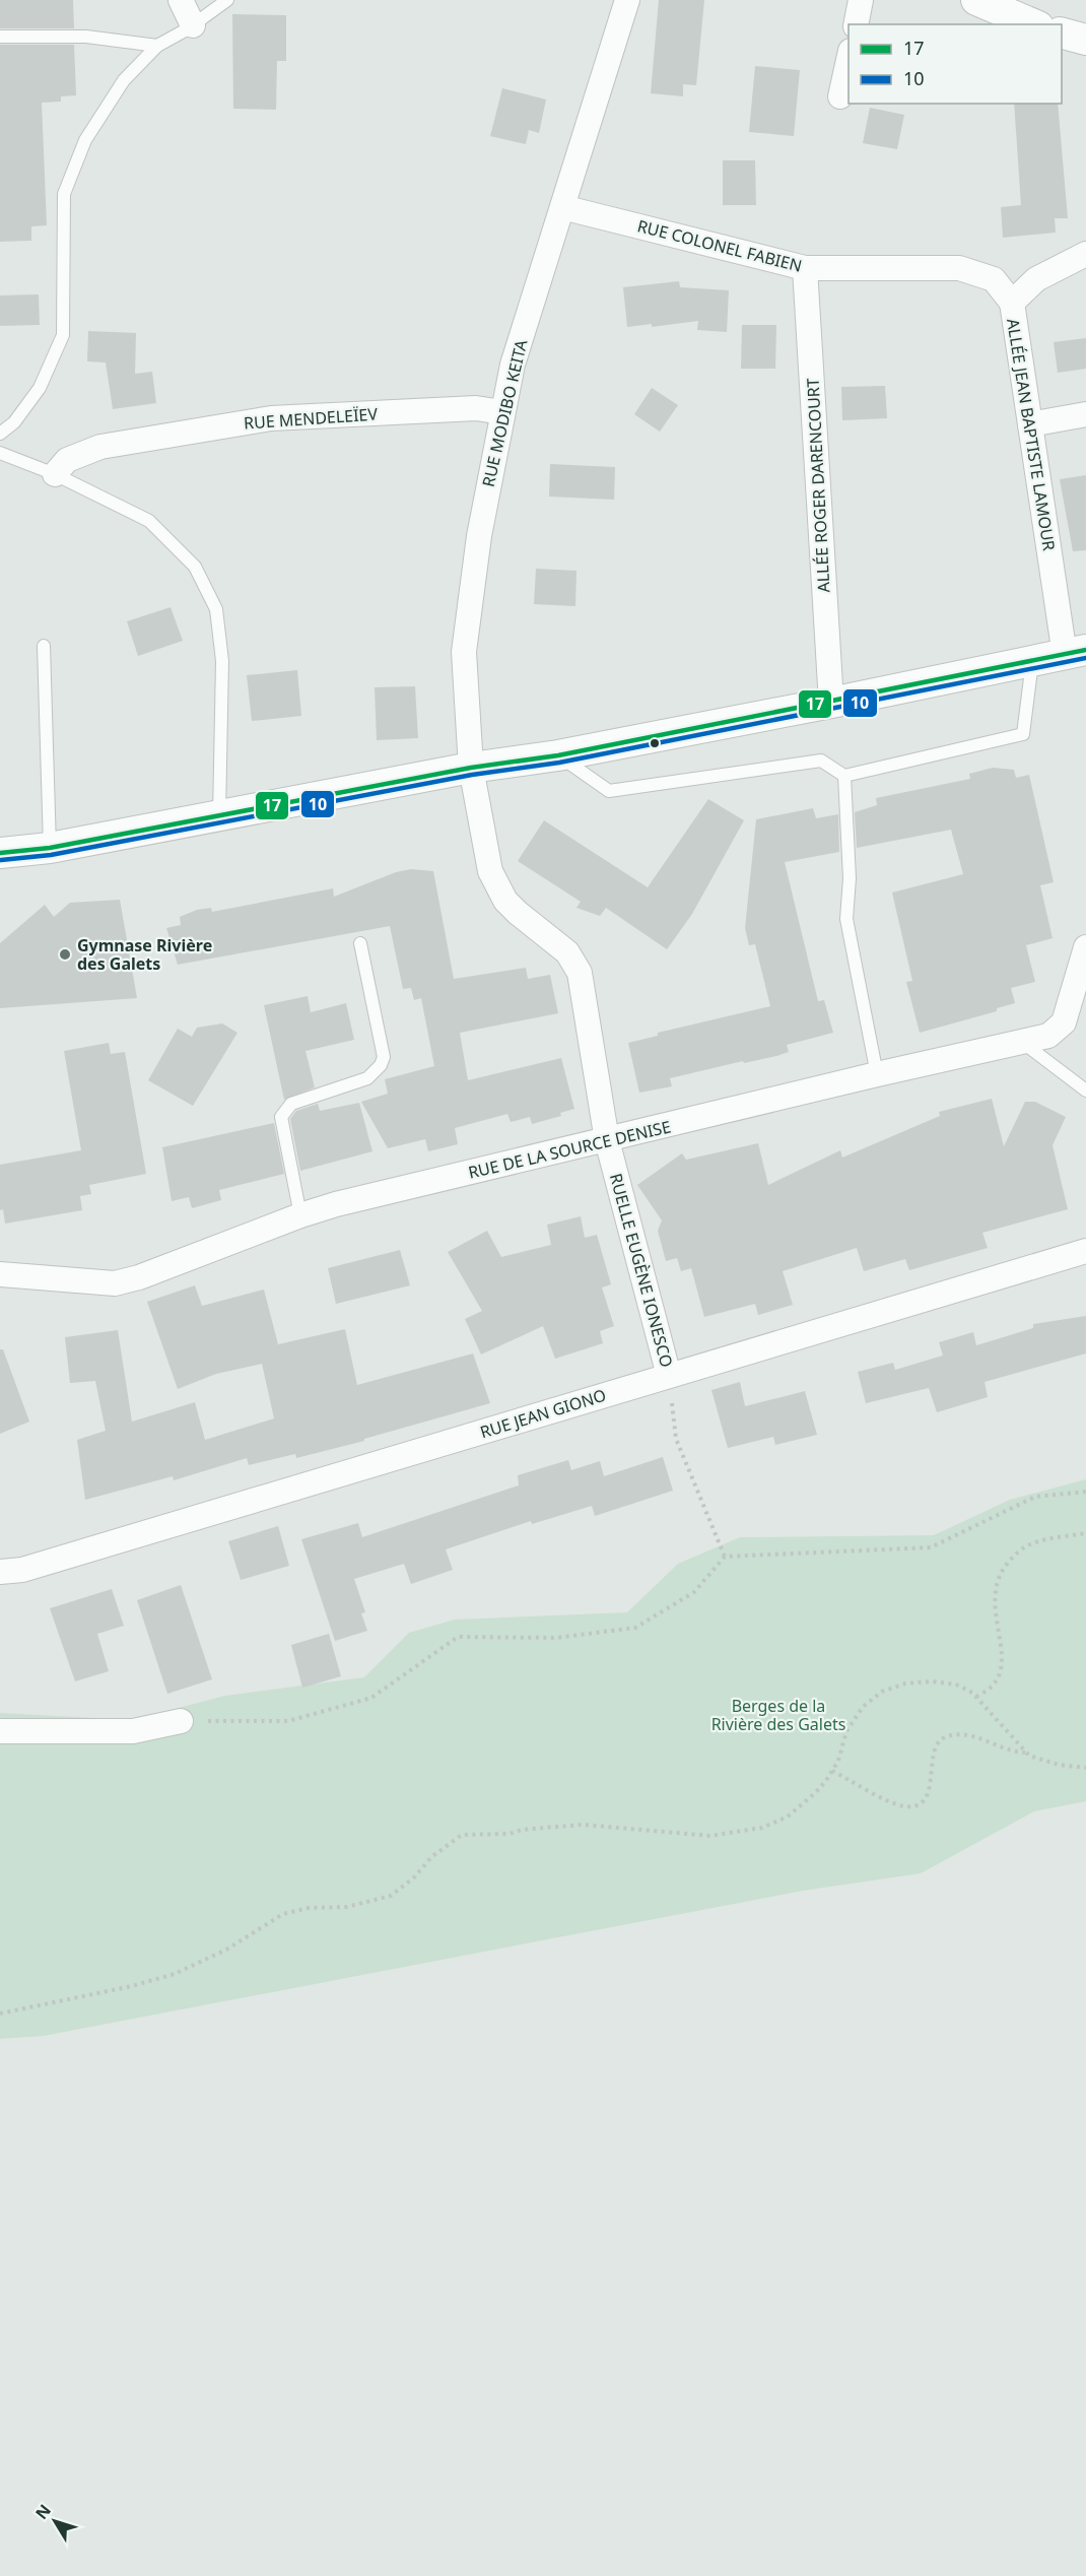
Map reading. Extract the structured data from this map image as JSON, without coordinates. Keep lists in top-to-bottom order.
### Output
{
  "streets": {
    "street": [
      "RUE COLONEL FABIEN",
      "RUE MODIBO KEITA",
      "RUE MENDELEÏEV",
      "ALLÉE JEAN BAPTISTE LAMOUR",
      "ALLÉE ROGER DARENCOURT",
      "RUE DE LA SOURCE DENISE",
      "RUELLE EUGÈNE IONESCO",
      "RUE JEAN GIONO"
    ]
  },
  "crossings": [
    ["RUE COLONEL FABIEN", "RUE MODIBO KEITA"],
    ["RUE COLONEL FABIEN", "ALLÉE JEAN BAPTISTE LAMOUR"],
    ["RUE COLONEL FABIEN", "ALLÉE ROGER DARENCOURT"],
    ["RUE MODIBO KEITA", "RUE MENDELEÏEV"],
    ["RUE MODIBO KEITA", "RUELLE EUGÈNE IONESCO"],
    ["RUE DE LA SOURCE DENISE", "RUELLE EUGÈNE IONESCO"],
    ["RUELLE EUGÈNE IONESCO", "RUE JEAN GIONO"]
  ],
  "parks": ["Berges de la Rivière des Galets"],
  "places": ["Gymnase Rivière des Galets"],
  "lines": ["transit line 17", "transit line 10"],
  "legend": ["17", "10"],
  "north": "top left"
}
